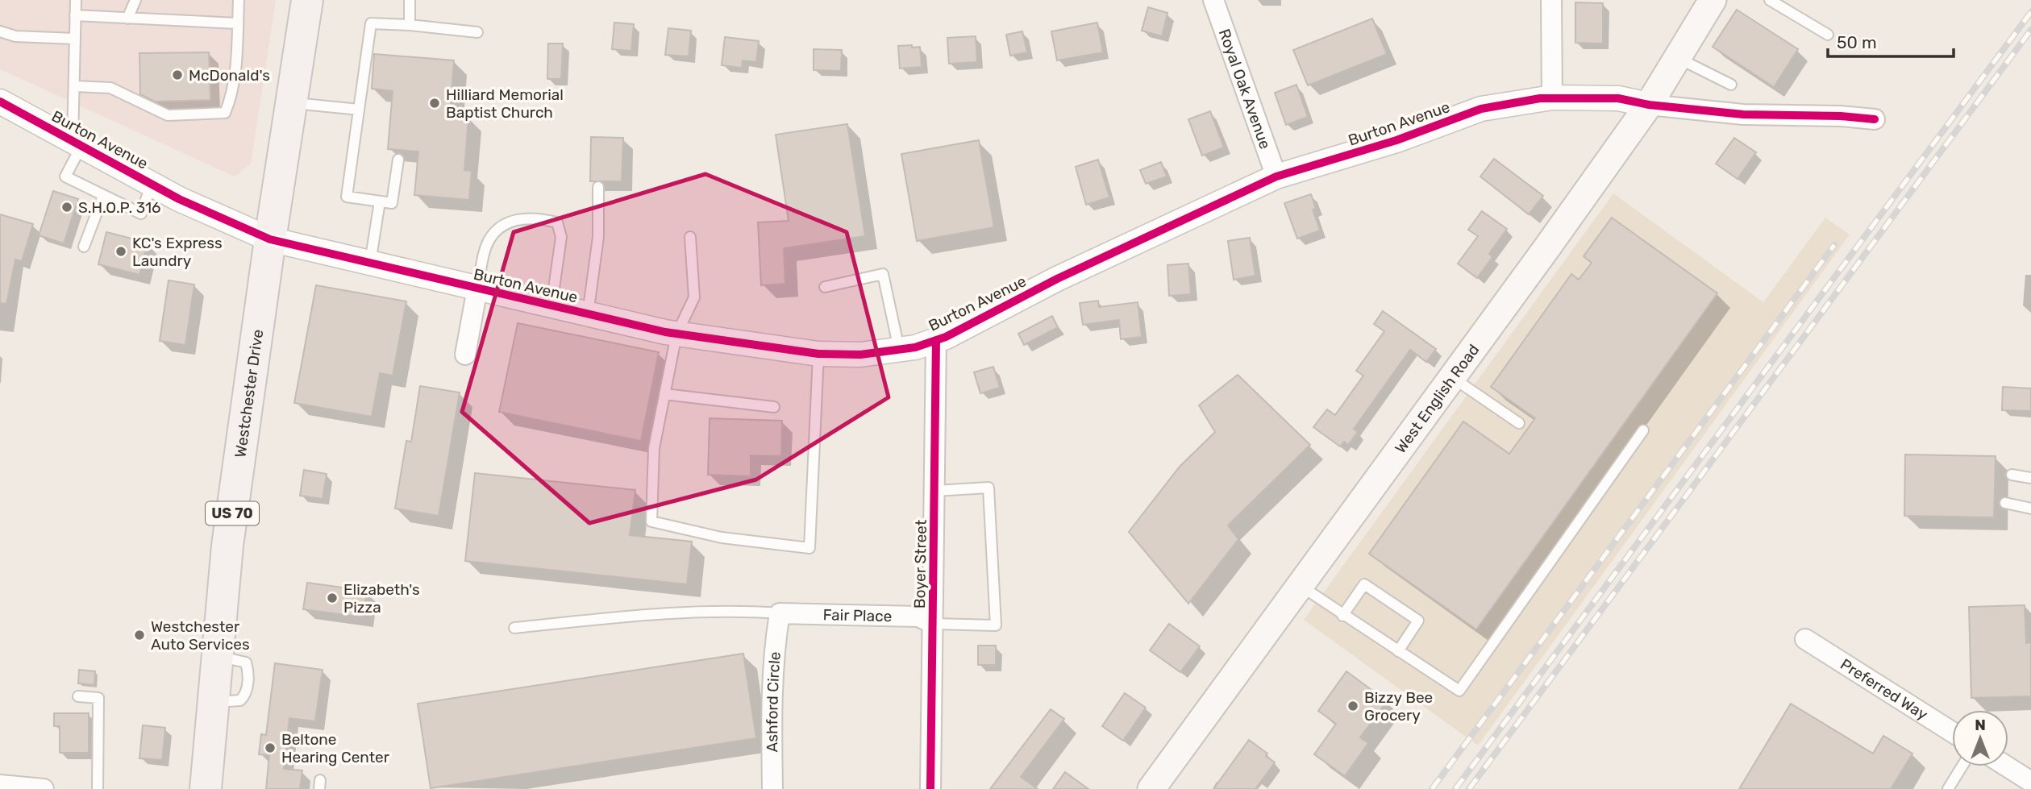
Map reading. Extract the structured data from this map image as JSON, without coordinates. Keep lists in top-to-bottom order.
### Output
{
  "streets": {
    "main road": ["Westchester Drive", "West English Road", "US 70"],
    "street": [
      "Royal Oak Avenue",
      "Burton Avenue",
      "Boyer Street",
      "Fair Place",
      "Preferred Way",
      "Ashford Circle"
    ]
  },
  "crossings": [
    ["Royal Oak Avenue", "Burton Avenue"],
    ["Burton Avenue", "Westchester Drive"],
    ["Burton Avenue", "West English Road"],
    ["Burton Avenue", "Boyer Street"],
    ["Boyer Street", "Fair Place"],
    ["Fair Place", "Ashford Circle"]
  ],
  "places": [
    "McDonald's",
    "Hilliard Memorial Baptist Church",
    "S.H.O.P. 316",
    "KC's Express Laundry",
    "Elizabeth's Pizza",
    "Westchester Auto Services",
    "Bizzy Bee Grocery",
    "Beltone Hearing Center"
  ],
  "scale_bar": "50 m",
  "north": "top"
}
